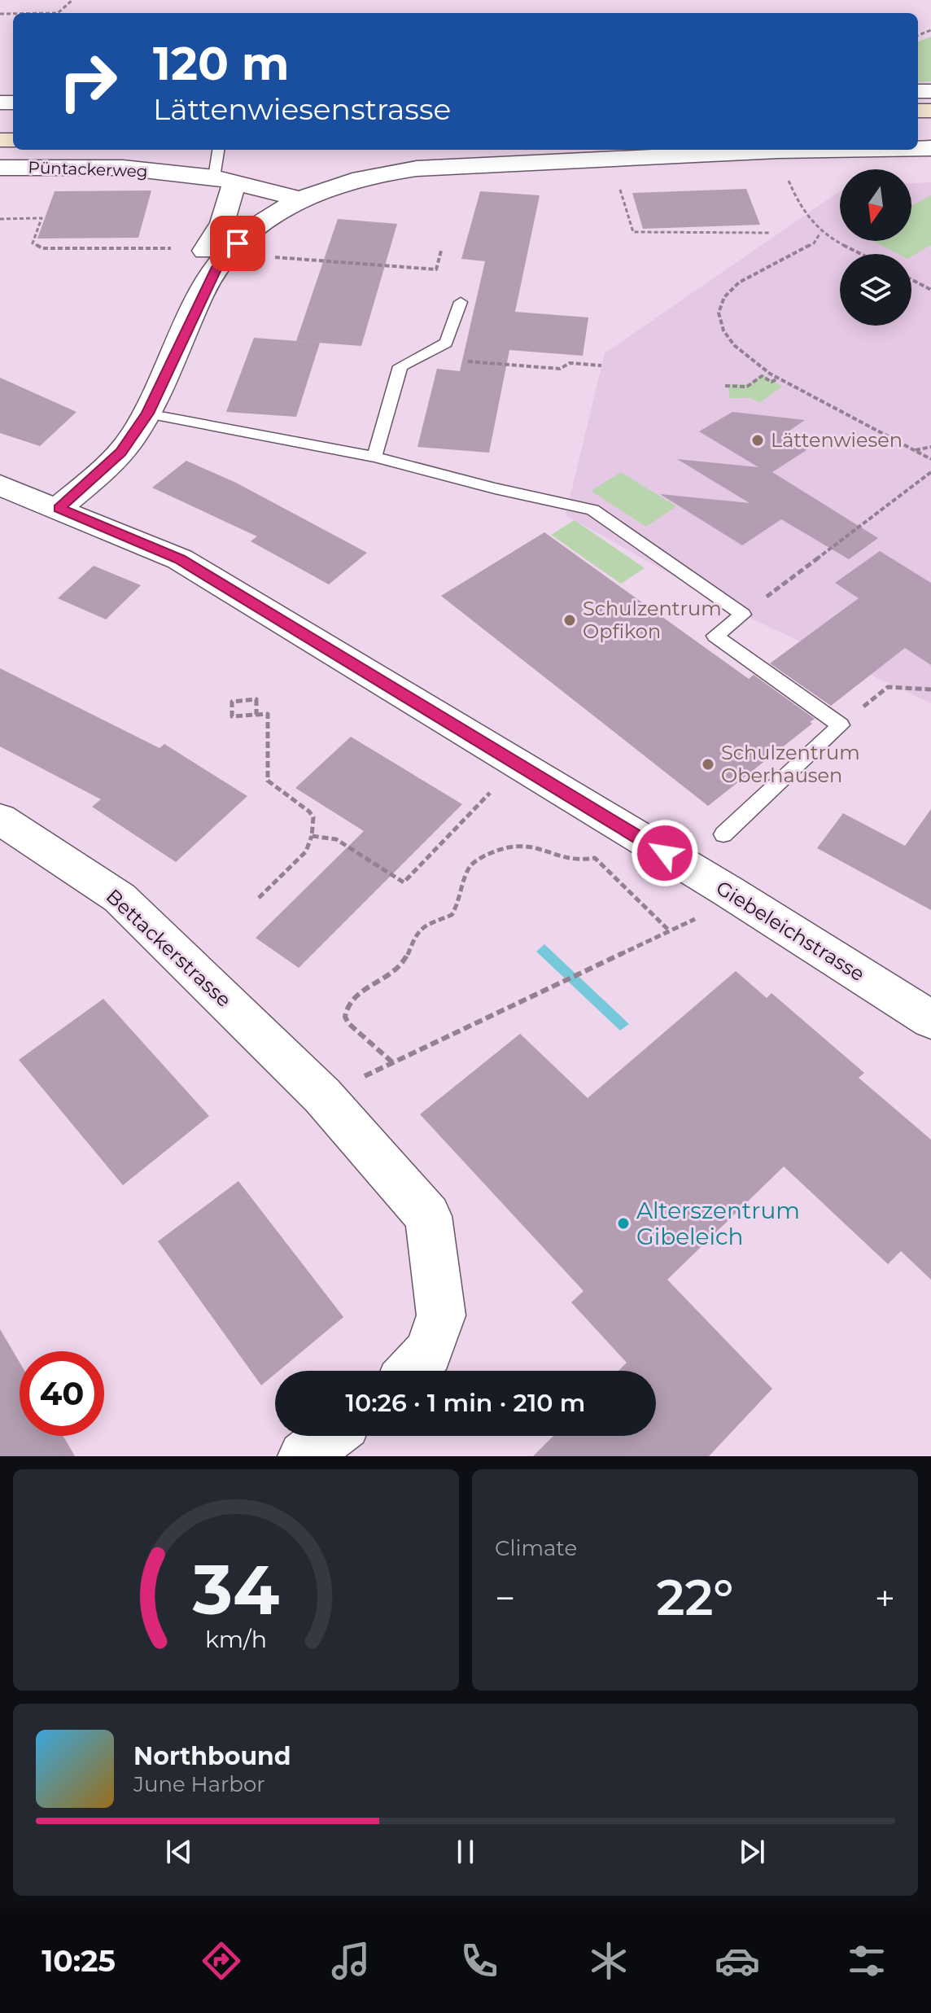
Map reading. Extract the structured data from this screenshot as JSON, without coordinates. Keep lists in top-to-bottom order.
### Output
{
  "streets": {
    "street": ["Püntackerweg", "Giebeleichstrasse", "Bettackerstrasse"]
  },
  "places": [
    "Lättenwiesen",
    "Schulzentrum Opfikon",
    "Schulzentrum Oberhausen",
    "Alterszentrum Gibeleich"
  ],
  "north": "bottom",
  "page": {
    "turn": ["120 m", "Lättenwiesenstrasse"],
    "limit": "40",
    "trip": "10:26 · 1 min · 210 m",
    "tile": "Climate",
    "heat": ["−", "22°", "+"],
    "song": ["Northbound", "June Harbor"],
    "tabs": "10:25",
    "gauge": ["34", "km/h"]
  }
}
